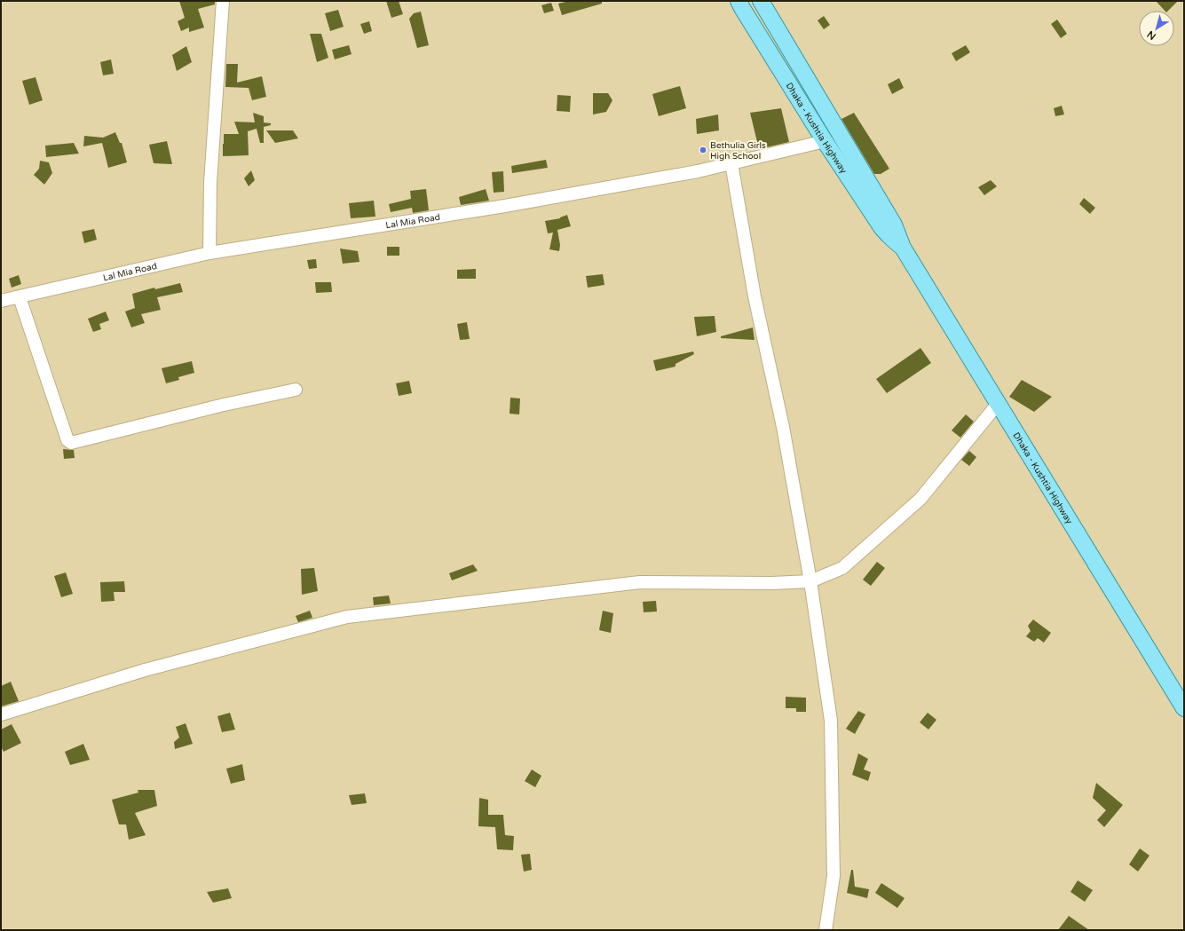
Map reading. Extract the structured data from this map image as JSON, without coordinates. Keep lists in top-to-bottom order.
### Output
{
  "streets": {
    "main road": ["Dhaka - Kushtia Highway"],
    "street": ["Lal Mia Road"]
  },
  "crossings": [
    ["Dhaka - Kushtia Highway", "Lal Mia Road"]
  ],
  "places": ["Bethulia Girls High School"],
  "north": "bottom left"
}
